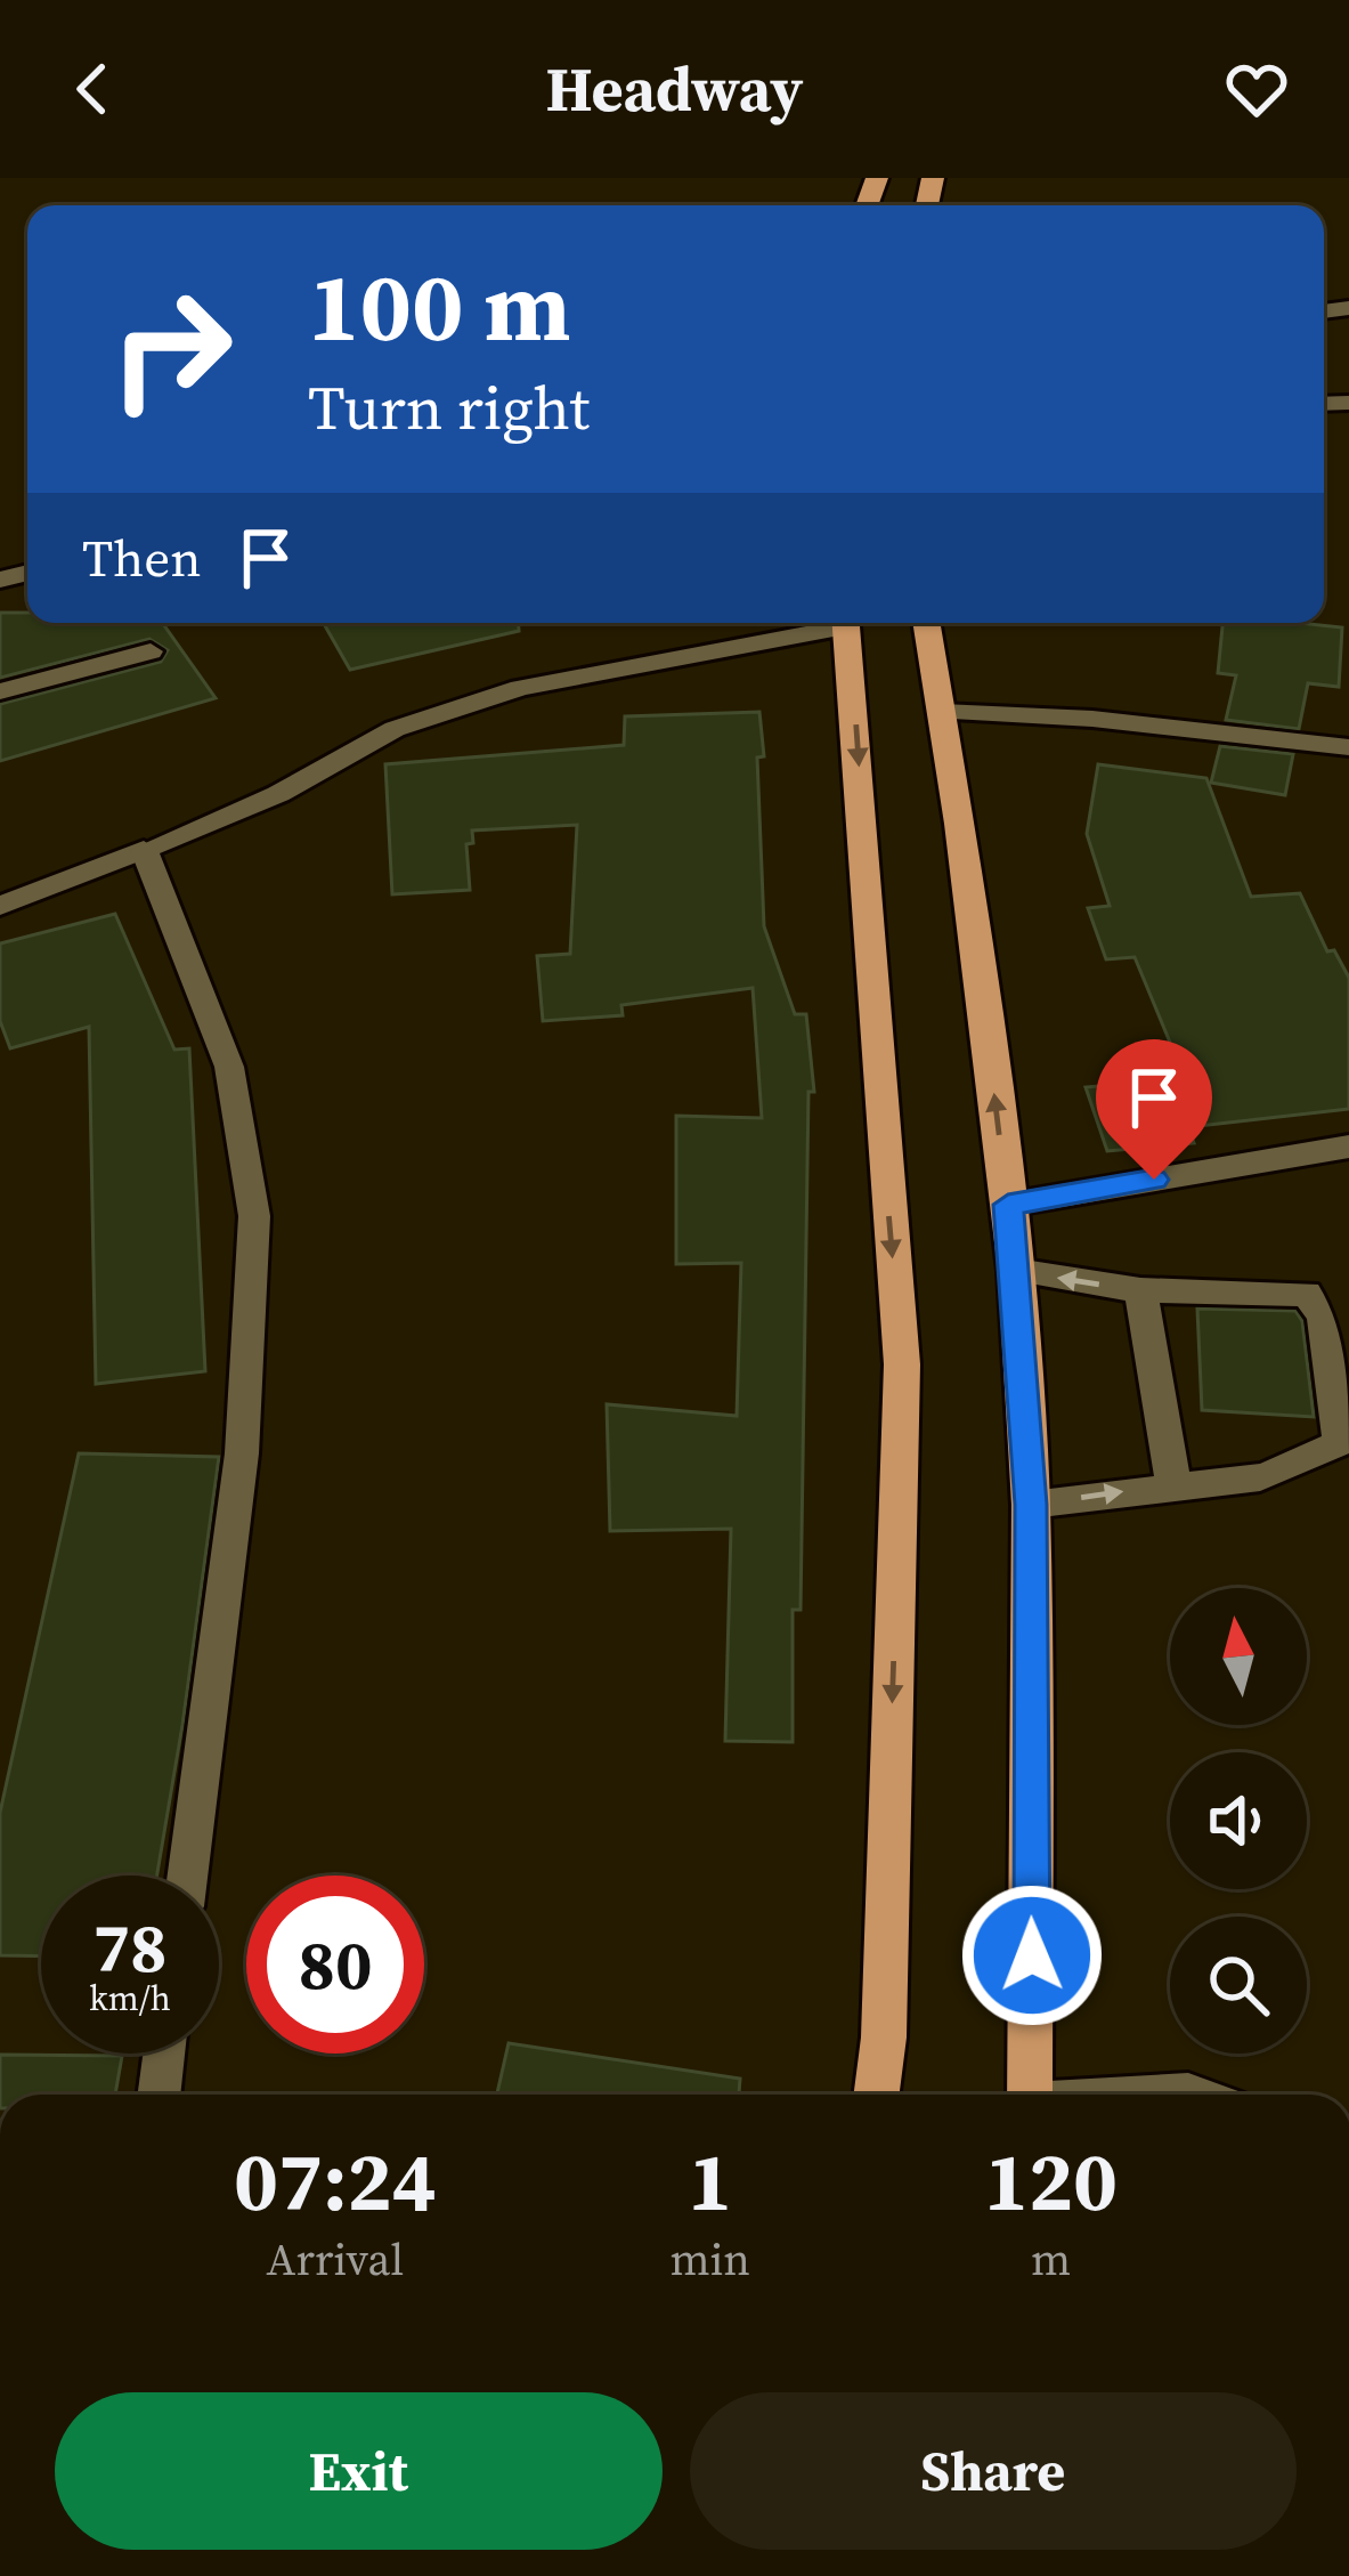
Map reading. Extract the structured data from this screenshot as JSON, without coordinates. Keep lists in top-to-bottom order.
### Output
{
  "north": "top",
  "page": {
    "header": "Headway",
    "turn": ["100 m", "Turn right"],
    "then": "Then",
    "speed": "78 km/h",
    "limit": "80",
    "eta": [
      "07:24",
      "Arrival",
      "1",
      "min",
      "120",
      "m"
    ],
    "buttons": ["Exit", "Share"]
  }
}
